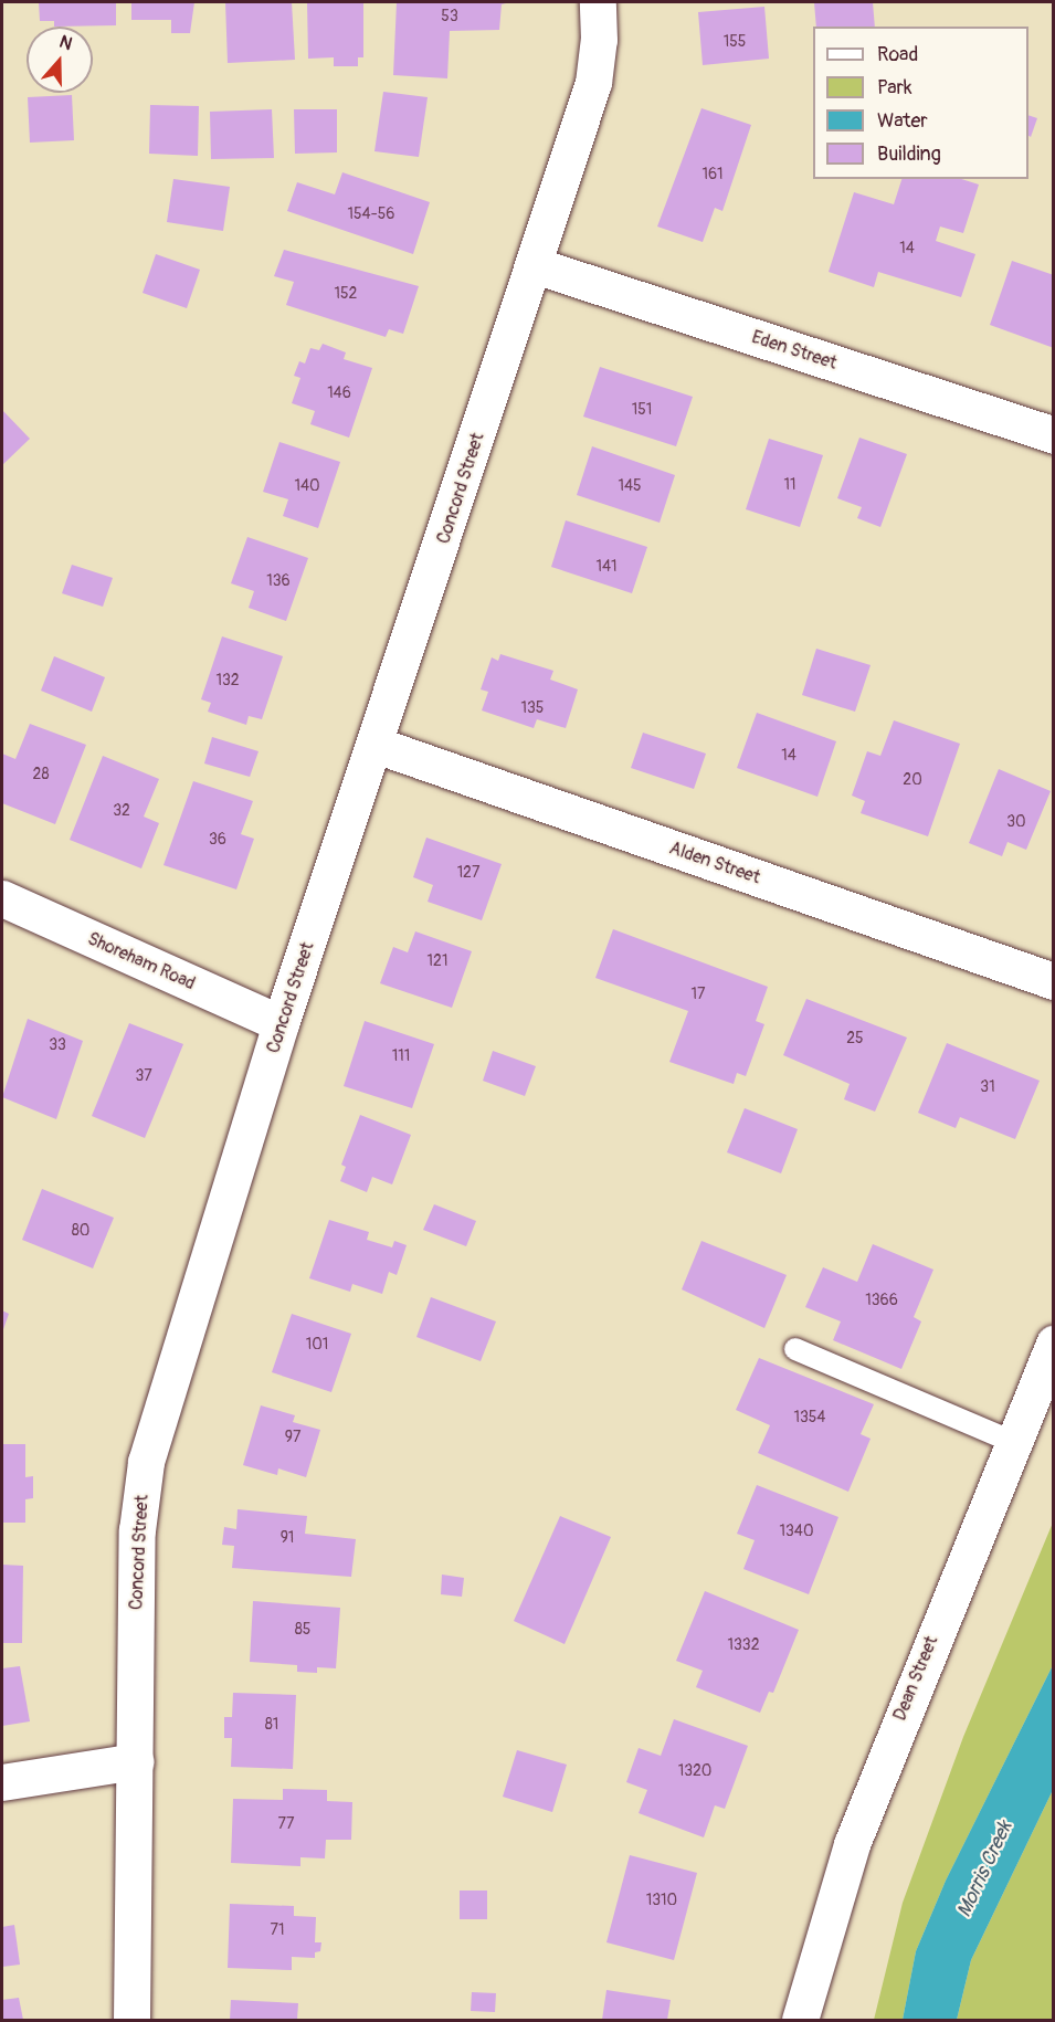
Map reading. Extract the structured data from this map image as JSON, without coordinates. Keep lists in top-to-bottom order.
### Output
{
  "streets": {
    "street": [
      "Eden Street",
      "Concord Street",
      "Alden Street",
      "Shoreham Road",
      "Dean Street"
    ]
  },
  "crossings": [
    ["Eden Street", "Concord Street"],
    ["Concord Street", "Alden Street"],
    ["Concord Street", "Shoreham Road"]
  ],
  "water": ["Morris Creek"],
  "house_numbers": [
    "53",
    "155",
    "161",
    "154-56",
    "14",
    "152",
    "146",
    "151",
    "11",
    "140",
    "145",
    "141",
    "136",
    "132",
    "135",
    "14",
    "28",
    "20",
    "32",
    "30",
    "36",
    "127",
    "121",
    "17",
    "25",
    "33",
    "111",
    "37",
    "31",
    "80",
    "1366",
    "101",
    "1354",
    "97",
    "1340",
    "91",
    "85",
    "1332",
    "81",
    "1320",
    "77",
    "1310",
    "71"
  ],
  "legend": [
    "Road",
    "Park",
    "Water",
    "Building"
  ],
  "north": "top"
}
